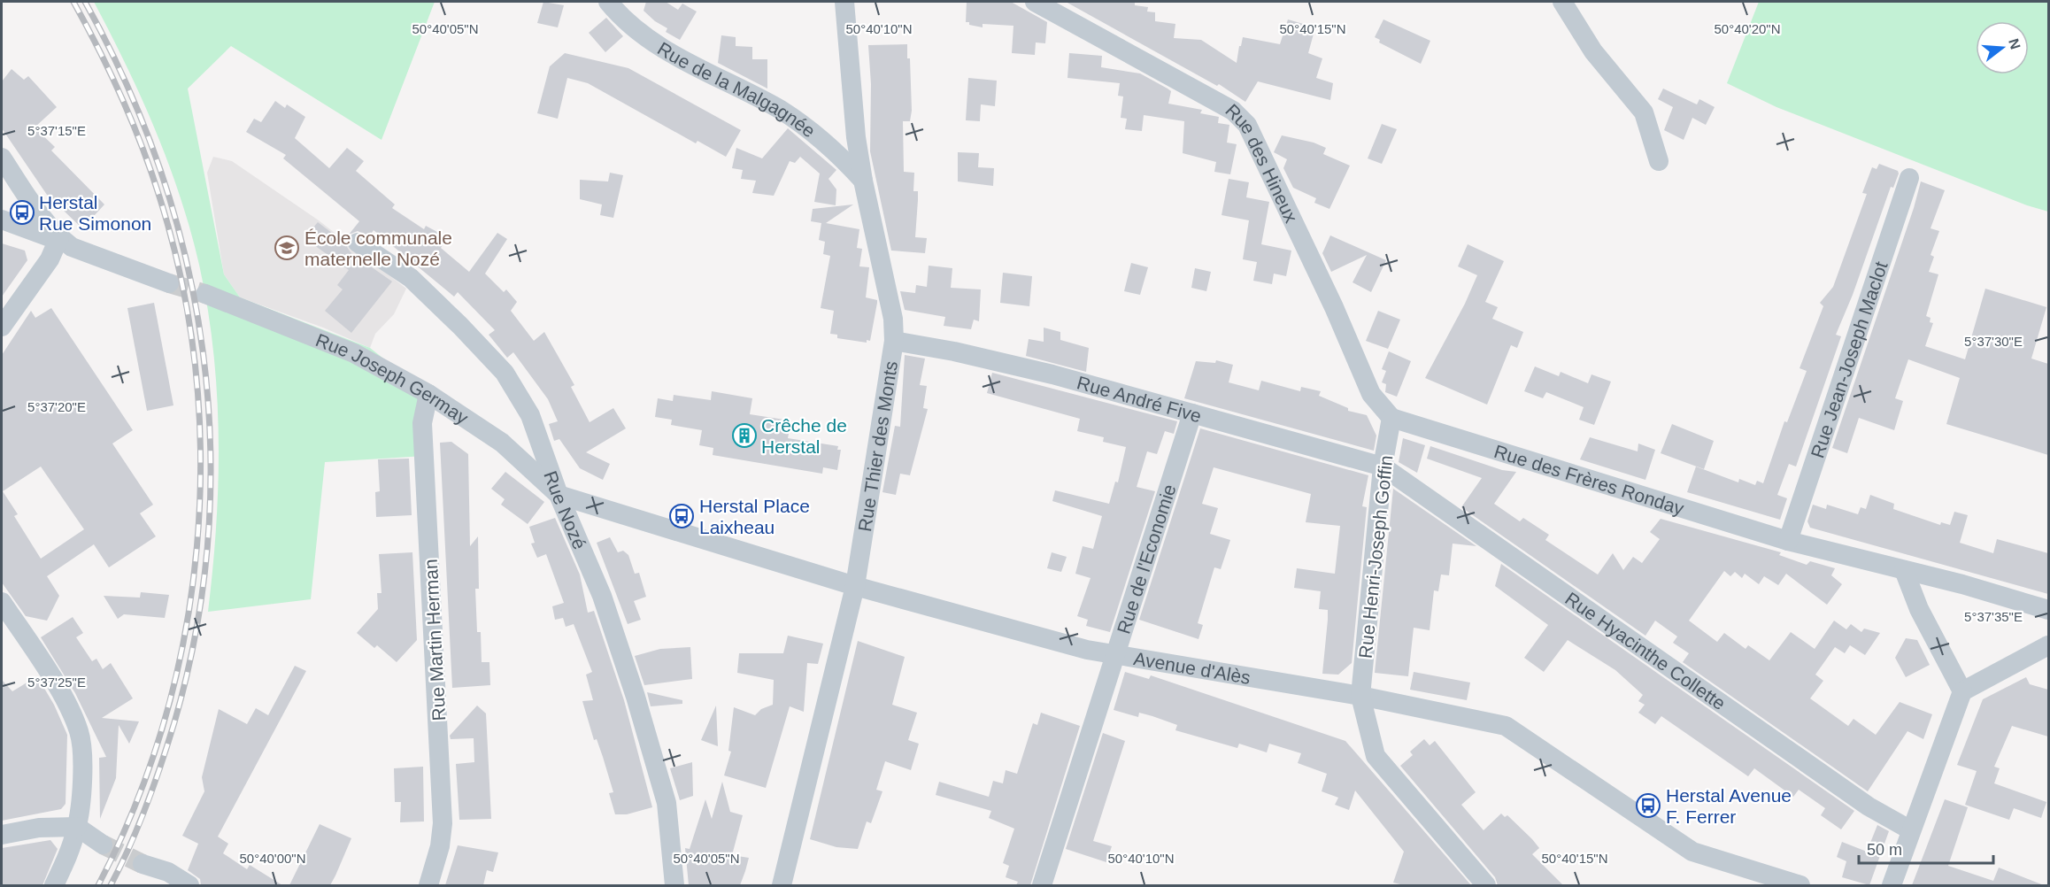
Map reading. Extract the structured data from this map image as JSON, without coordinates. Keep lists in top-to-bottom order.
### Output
{
  "streets": {
    "street": [
      "Rue de la Malgagnée",
      "Rue des Hineux",
      "Rue Jean-Joseph Maclot",
      "Rue Joseph Germay",
      "Rue André Five",
      "Rue Thier des Monts",
      "Rue des Frères Ronday",
      "Rue Nozé",
      "Rue Henri-Joseph Goffin",
      "Rue de l'Economie",
      "Rue Martin Herman",
      "Rue Hyacinthe Collette",
      "Avenue d'Alès"
    ]
  },
  "crossings": [
    ["Rue de la Malgagnée", "Rue Thier des Monts"],
    ["Rue des Hineux", "Rue des Frères Ronday"],
    ["Rue des Hineux", "Rue Henri-Joseph Goffin"],
    ["Rue Jean-Joseph Maclot", "Rue des Frères Ronday"],
    ["Rue Joseph Germay", "Rue Nozé"],
    ["Rue Joseph Germay", "Rue Martin Herman"],
    ["Rue Joseph Germay", "Avenue d'Alès"],
    ["Rue André Five", "Rue Thier des Monts"],
    ["Rue André Five", "Rue Henri-Joseph Goffin"],
    ["Rue André Five", "Rue de l'Economie"],
    ["Rue André Five", "Rue Hyacinthe Collette"],
    ["Rue Thier des Monts", "Avenue d'Alès"],
    ["Rue des Frères Ronday", "Rue Henri-Joseph Goffin"],
    ["Rue Nozé", "Avenue d'Alès"],
    ["Rue Henri-Joseph Goffin", "Rue Hyacinthe Collette"],
    ["Rue Henri-Joseph Goffin", "Avenue d'Alès"],
    ["Rue de l'Economie", "Avenue d'Alès"]
  ],
  "places": {
    "bus stop": ["Herstal Rue Simonon", "Herstal Place Laixheau", "Herstal Avenue F. Ferrer"],
    "school or university": ["École communale maternelle Nozé"],
    "building": ["Crêche de Herstal"]
  },
  "scale_bar": "50 m",
  "north": "right",
  "coordinates": [
    "50°40'05\"N",
    "50°40'10\"N",
    "50°40'15\"N",
    "50°40'20\"N",
    "5°37'15\"E",
    "5°37'30\"E",
    "5°37'20\"E",
    "5°37'35\"E",
    "5°37'25\"E",
    "50°40'00\"N"
  ]
}
